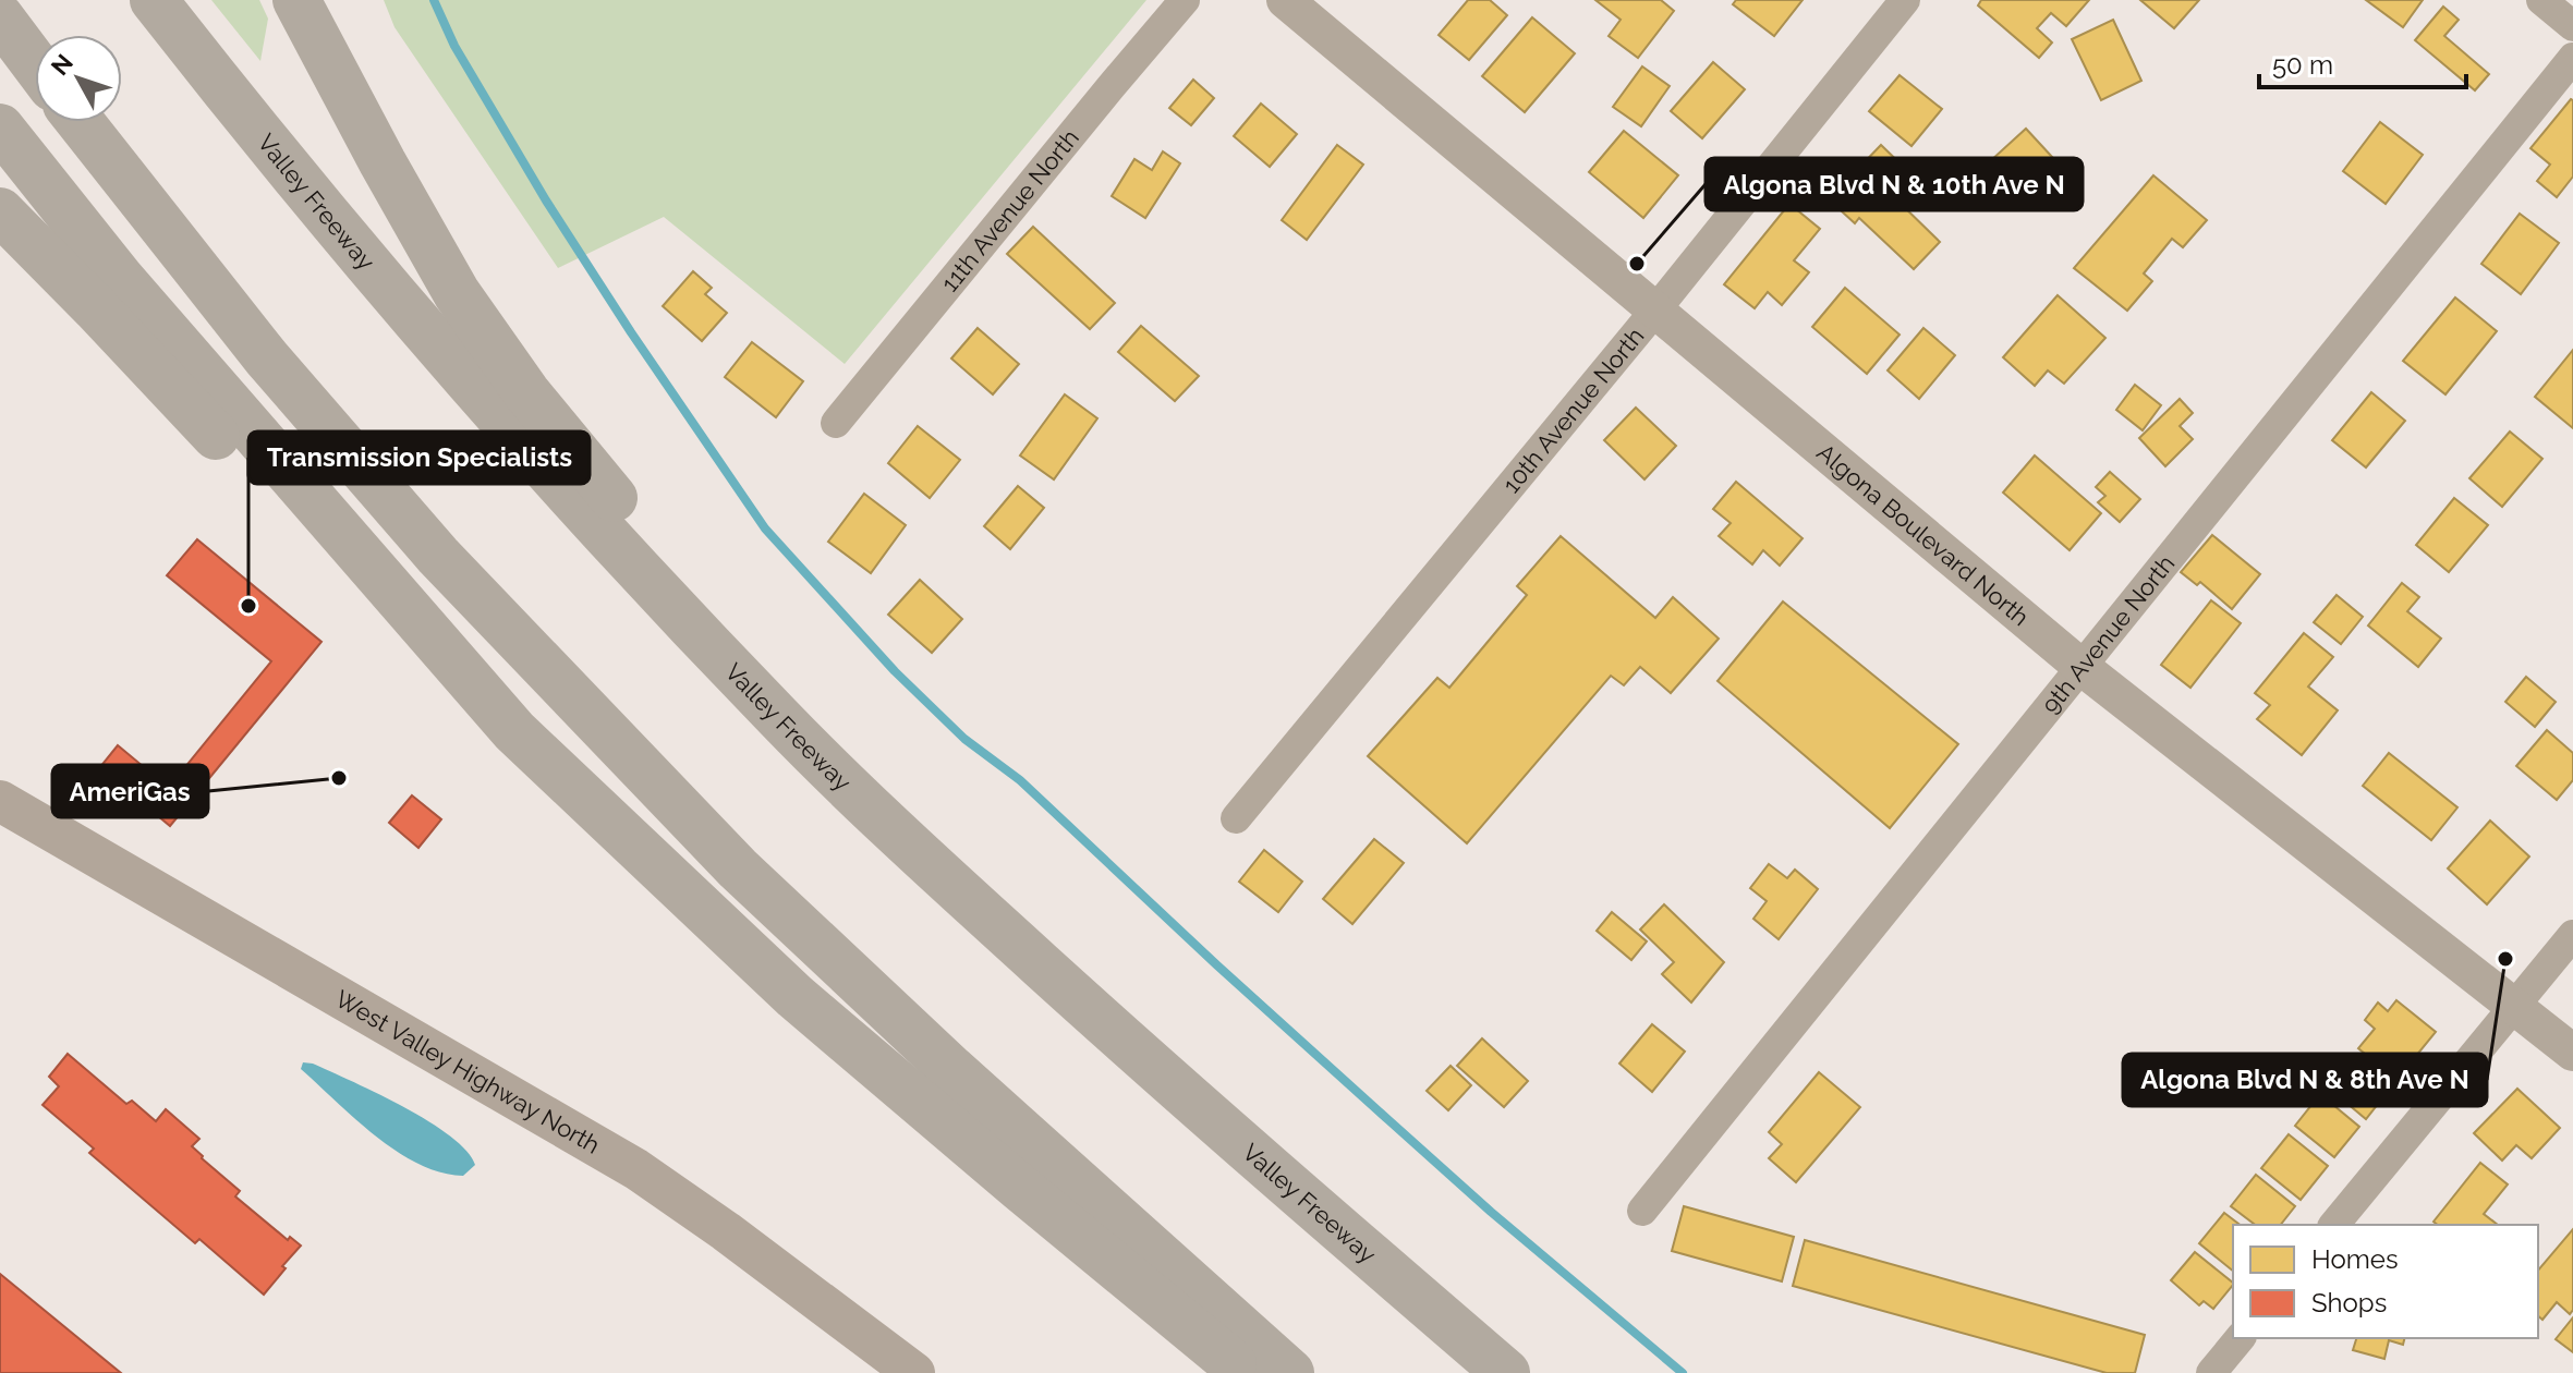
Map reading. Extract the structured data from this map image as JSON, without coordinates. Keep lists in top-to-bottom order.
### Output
{
  "streets": {
    "highway": ["Valley Freeway"],
    "main road": ["West Valley Highway North"],
    "street": [
      "11th Avenue North",
      "10th Avenue North",
      "Algona Boulevard North",
      "9th Avenue North"
    ]
  },
  "crossings": [
    ["10th Avenue North", "Algona Boulevard North"],
    ["Algona Boulevard North", "9th Avenue North"]
  ],
  "places": [
    "Algona Blvd N & 10th Ave N",
    "Transmission Specialists",
    "AmeriGas",
    "Algona Blvd N & 8th Ave N"
  ],
  "legend": ["Homes", "Shops"],
  "scale_bar": "50 m",
  "north": "top left"
}
